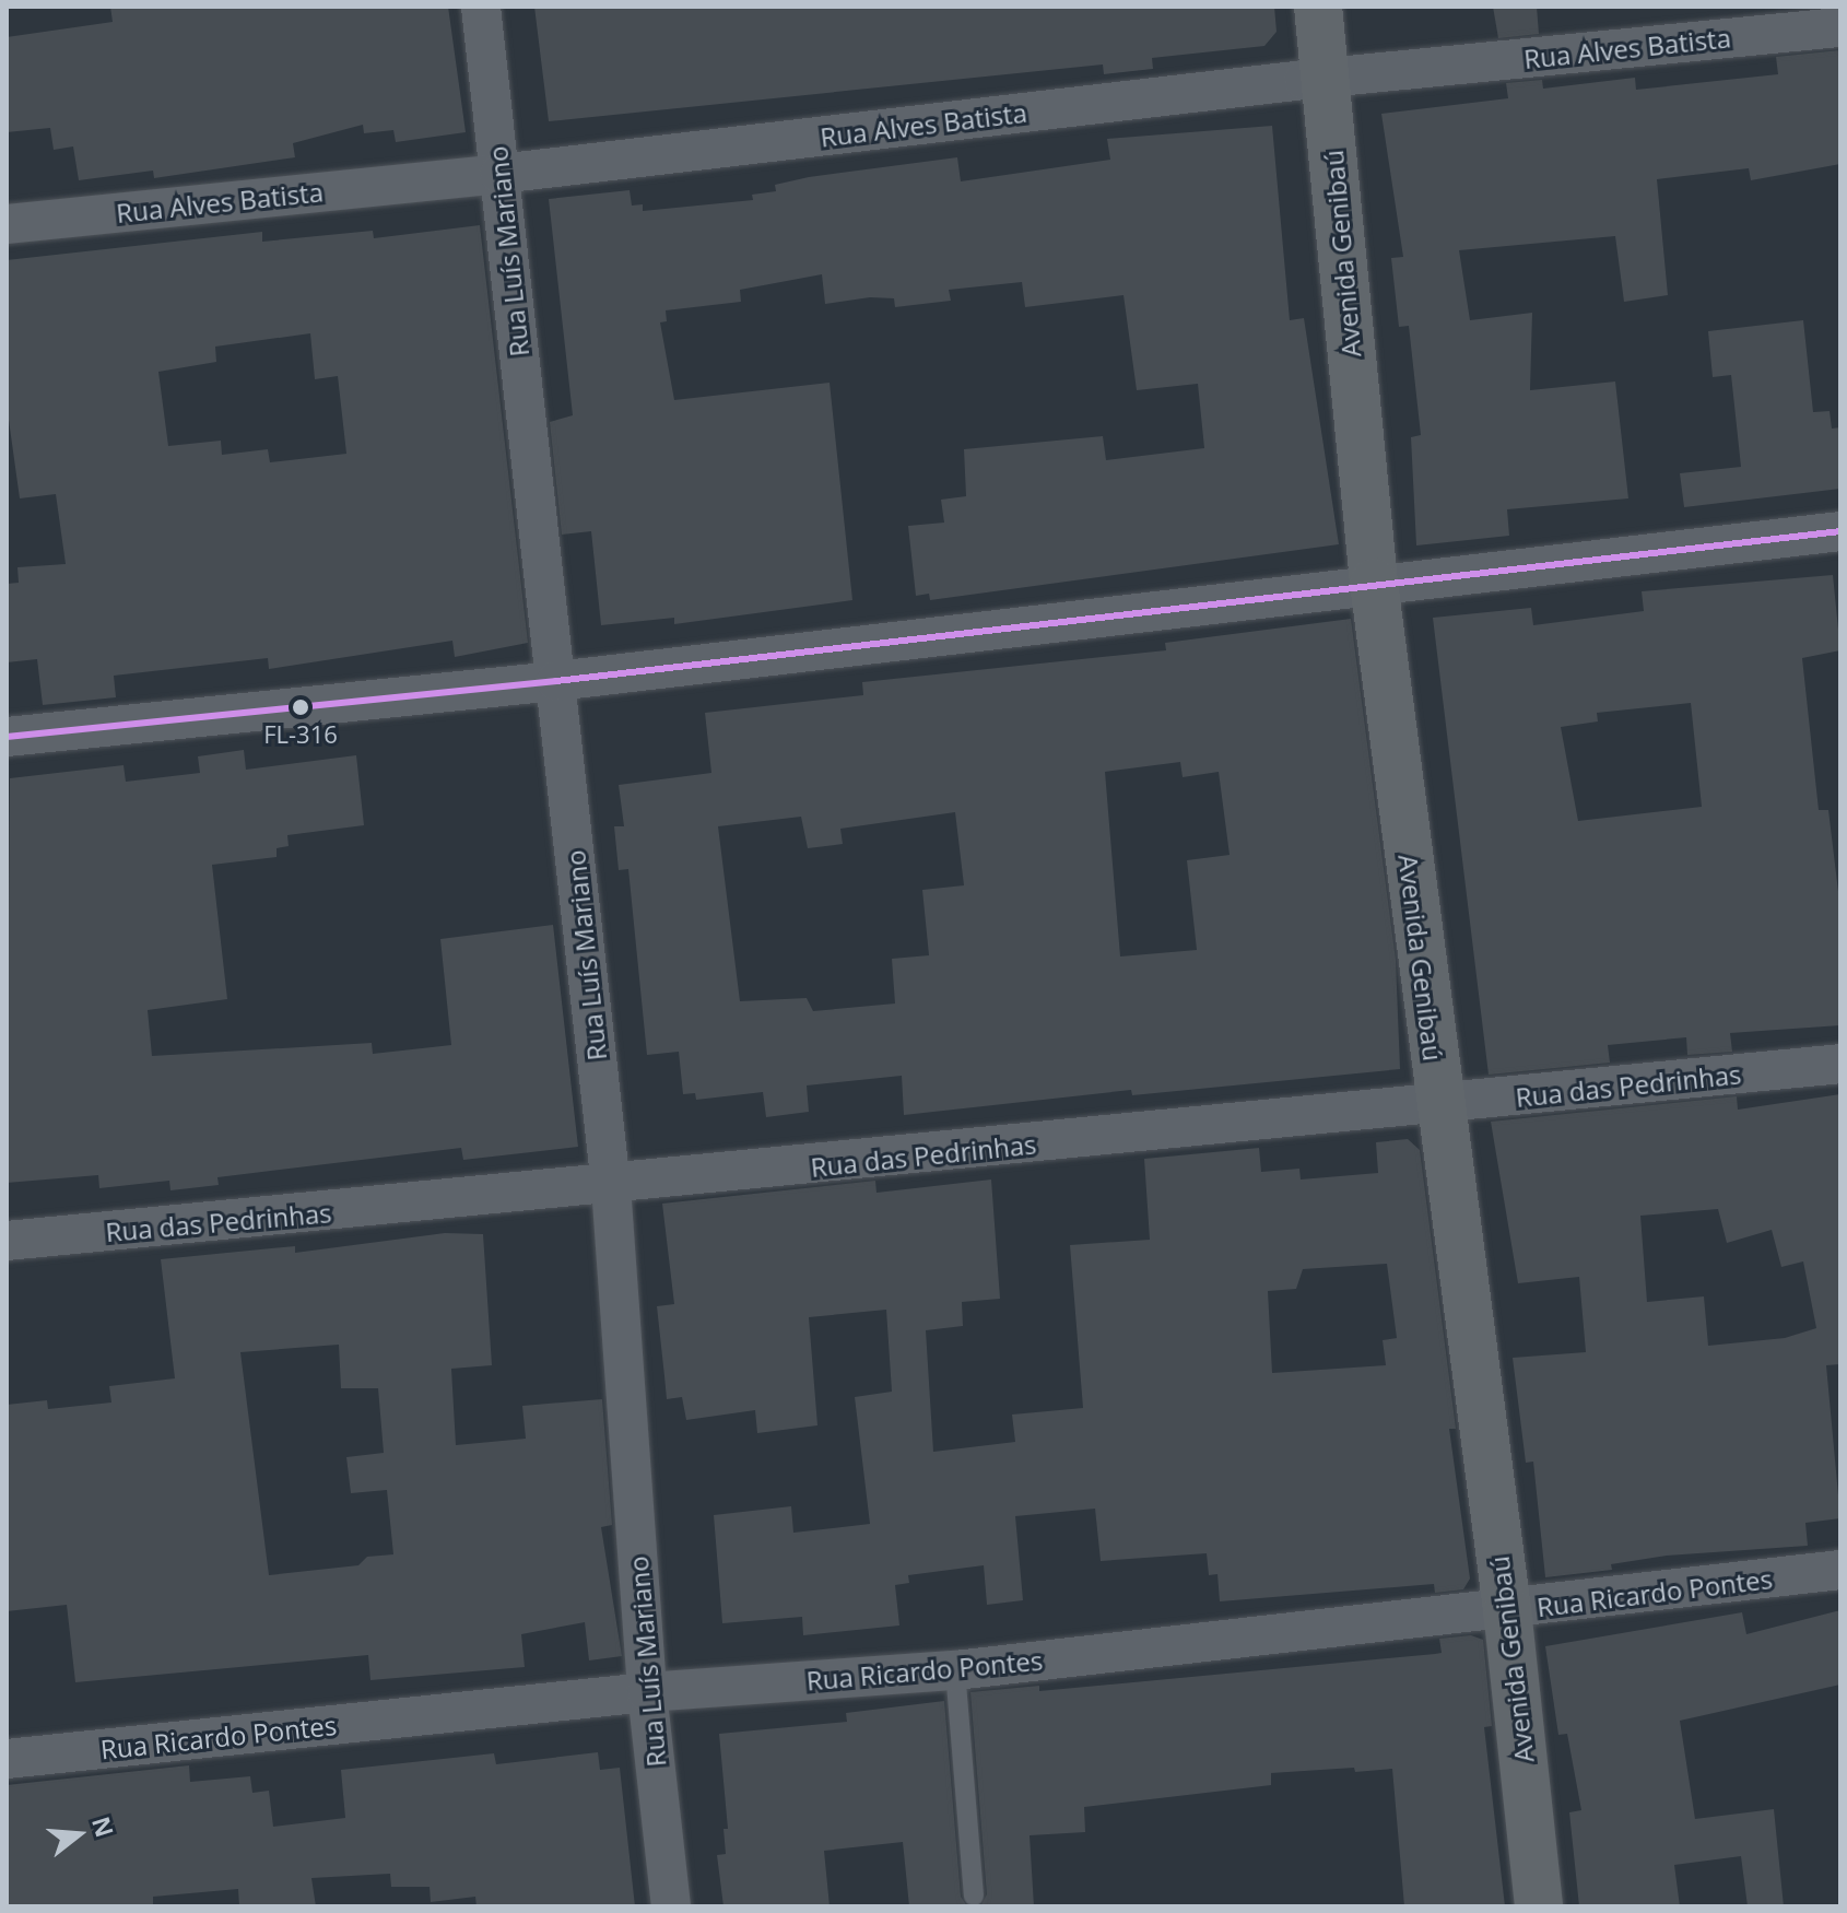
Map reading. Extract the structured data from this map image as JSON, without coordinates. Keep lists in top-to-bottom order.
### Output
{
  "streets": {
    "main road": ["Avenida Genibaú"],
    "street": [
      "Rua Alves Batista",
      "Rua Luís Mariano",
      "Rua das Pedrinhas",
      "Rua Ricardo Pontes"
    ]
  },
  "crossings": [
    ["Rua Alves Batista", "Rua Luís Mariano"],
    ["Rua Alves Batista", "Avenida Genibaú"],
    ["Rua Luís Mariano", "Rua das Pedrinhas"],
    ["Rua Luís Mariano", "Rua Ricardo Pontes"],
    ["Avenida Genibaú", "Rua das Pedrinhas"],
    ["Avenida Genibaú", "Rua Ricardo Pontes"]
  ],
  "places": ["FL-316"],
  "north": "right"
}
